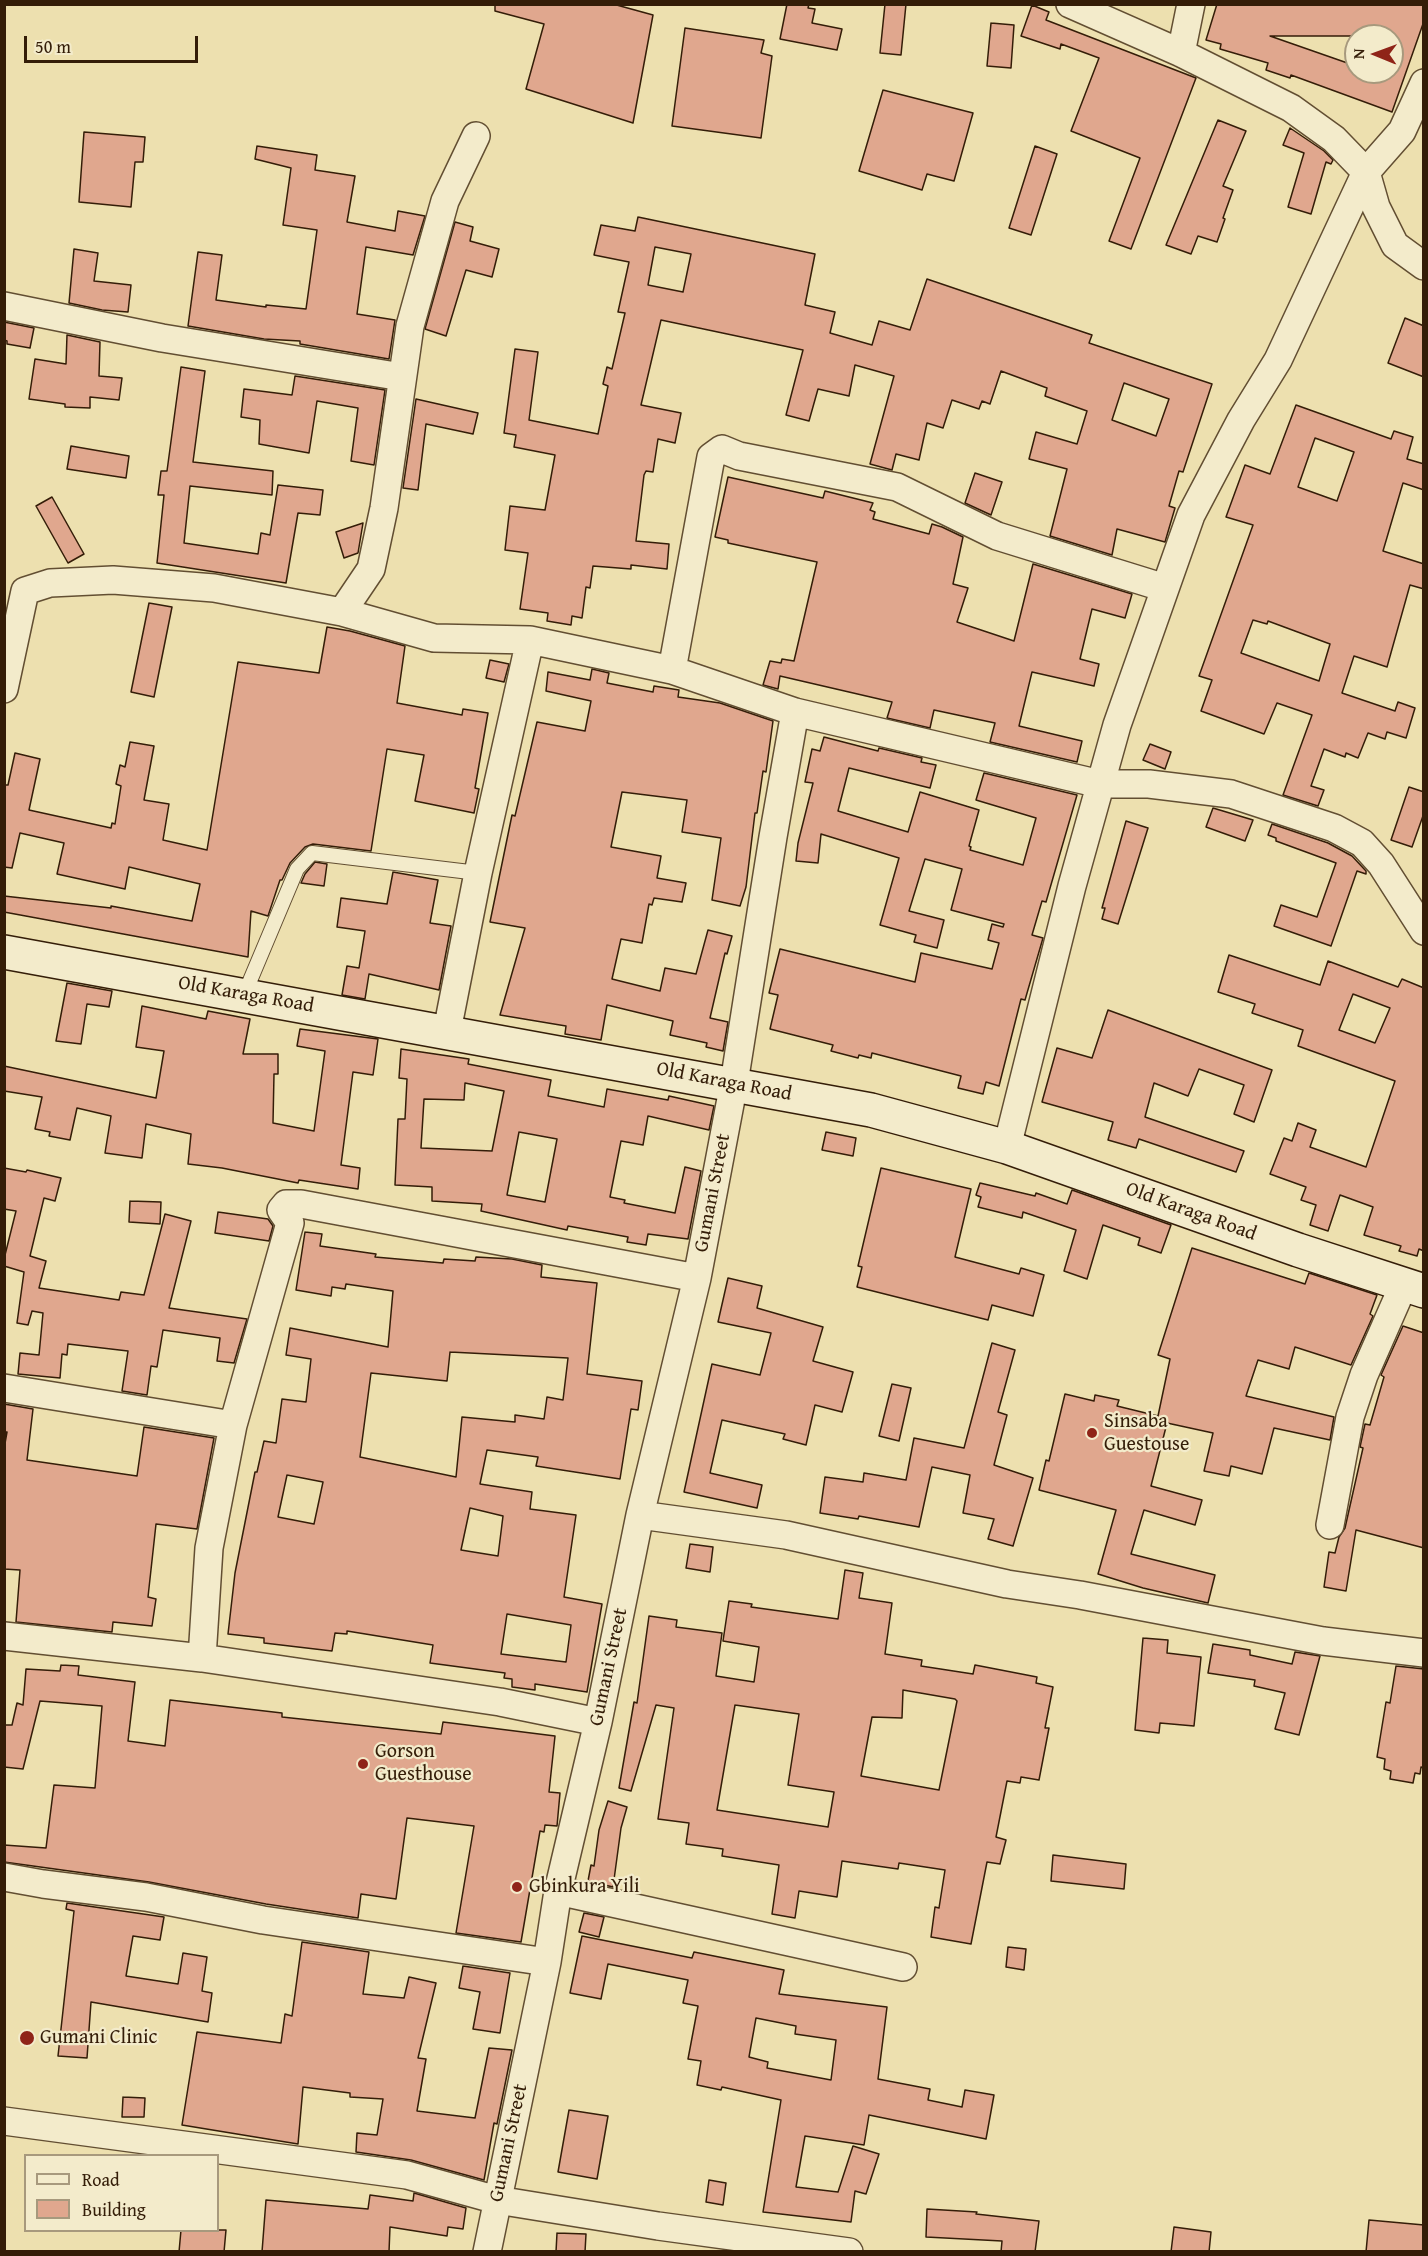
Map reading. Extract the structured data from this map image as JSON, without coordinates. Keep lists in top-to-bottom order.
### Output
{
  "streets": {
    "street": ["Old Karaga Road", "Gumani Street"]
  },
  "crossings": [
    ["Old Karaga Road", "Gumani Street"]
  ],
  "places": [
    "Sinsaba Guestouse",
    "Gorson Guesthouse",
    "Gbinkura Yili",
    "Gumani Clinic"
  ],
  "legend": ["Road", "Building"],
  "scale_bar": "50 m",
  "north": "left"
}
